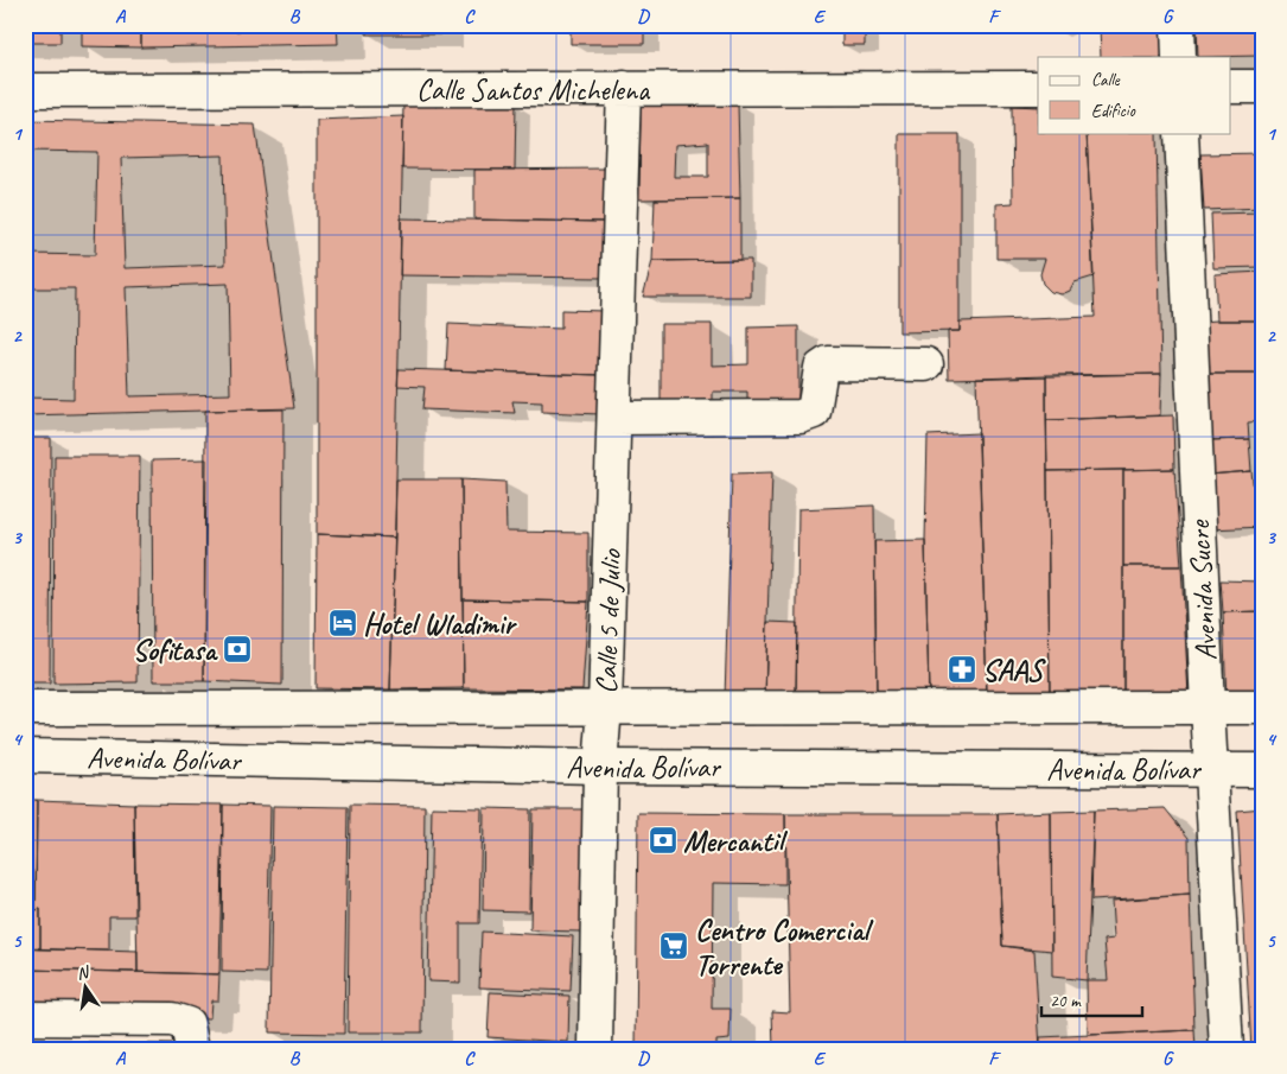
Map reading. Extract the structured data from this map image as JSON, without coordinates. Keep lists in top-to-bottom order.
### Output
{
  "streets": {
    "street": [
      "Calle Santos Michelena",
      "Avenida Sucre",
      "Calle 5 de Julio",
      "Avenida Bolívar"
    ]
  },
  "crossings": [
    ["Calle Santos Michelena", "Calle 5 de Julio"],
    ["Avenida Sucre", "Avenida Bolívar"],
    ["Calle 5 de Julio", "Avenida Bolívar"]
  ],
  "places": {
    "hotel": ["Hotel Wladimir"],
    "bank": ["Sofitasa", "Mercantil"],
    "pharmacy": ["SAAS"],
    "supermarket": ["Centro Comercial Torrente"]
  },
  "legend": ["Calle", "Edificio"],
  "scale_bar": "20 m",
  "north": "top",
  "grid": {
    "columns": [
      "A",
      "B",
      "C",
      "D",
      "E",
      "F",
      "G"
    ],
    "rows": [
      "1",
      "2",
      "3",
      "4",
      "5"
    ]
  }
}
